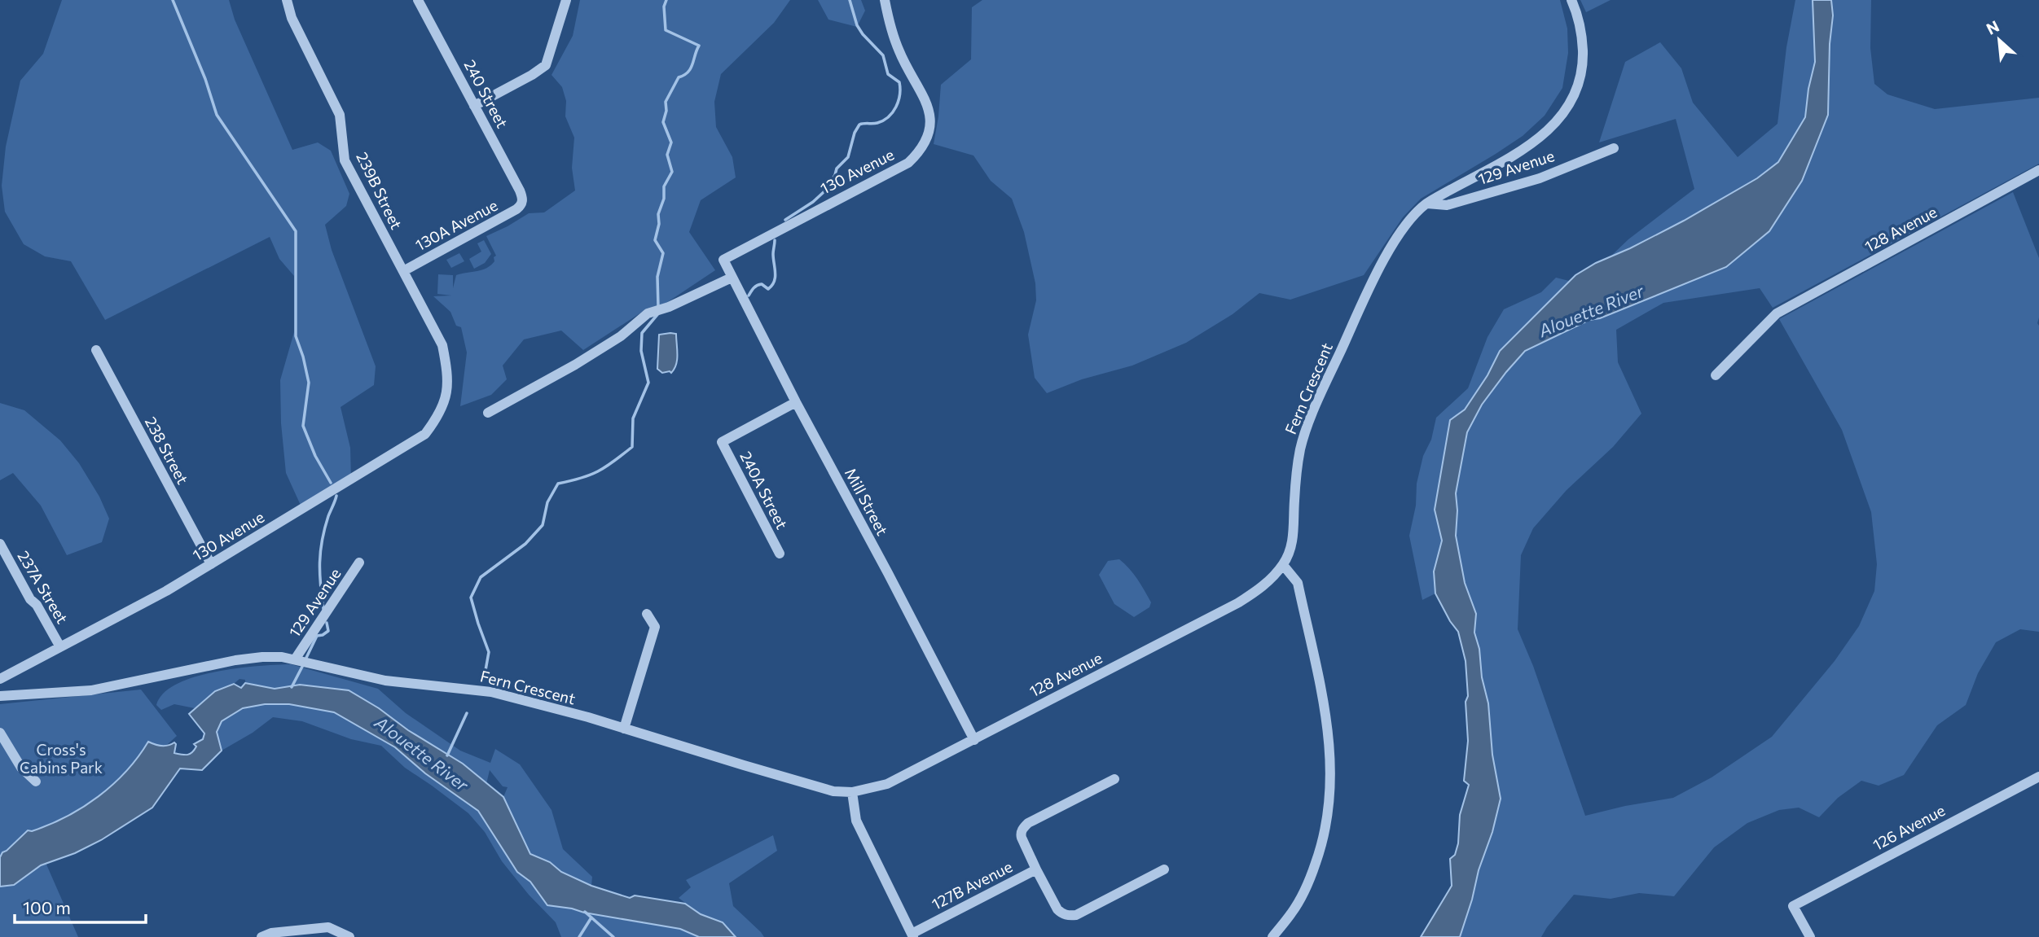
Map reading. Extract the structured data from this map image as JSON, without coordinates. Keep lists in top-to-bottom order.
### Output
{
  "streets": {
    "street": [
      "240 Street",
      "129 Avenue",
      "130 Avenue",
      "239B Street",
      "130A Avenue",
      "128 Avenue",
      "Fern Crescent",
      "238 Street",
      "240A Street",
      "Mill Street",
      "237A Street",
      "126 Avenue",
      "127B Avenue"
    ]
  },
  "crossings": [
    ["240 Street", "130A Avenue"],
    ["129 Avenue", "Fern Crescent"],
    ["130 Avenue", "239B Street"],
    ["130 Avenue", "238 Street"],
    ["130 Avenue", "Mill Street"],
    ["130 Avenue", "237A Street"],
    ["239B Street", "130A Avenue"],
    ["128 Avenue", "Fern Crescent"],
    ["128 Avenue", "Mill Street"],
    ["240A Street", "Mill Street"]
  ],
  "water": ["Alouette River"],
  "parks": ["Cross's Cabins Park"],
  "scale_bar": "100 m",
  "north": "top left"
}
